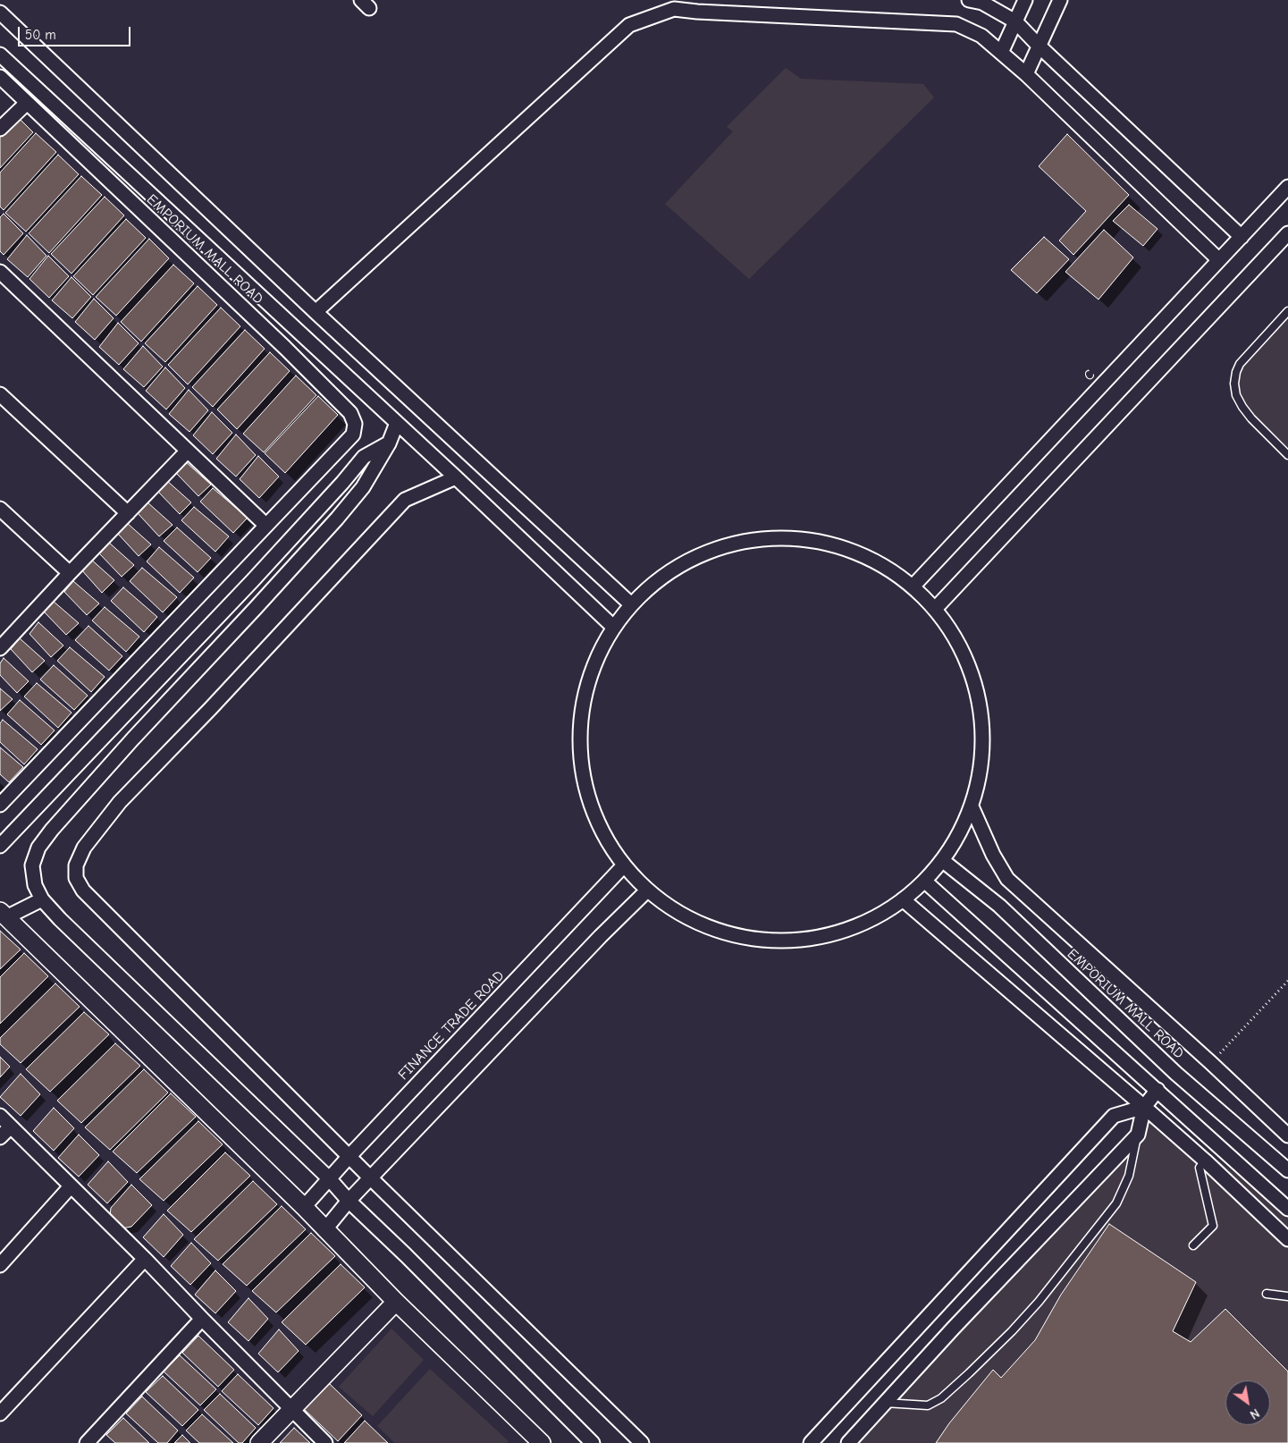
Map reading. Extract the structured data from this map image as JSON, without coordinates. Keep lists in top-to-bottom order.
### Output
{
  "streets": {
    "street": ["EMPORIUM MALL ROAD", "C", "FINANCE TRADE ROAD"]
  },
  "scale_bar": "50 m",
  "north": "bottom right"
}
